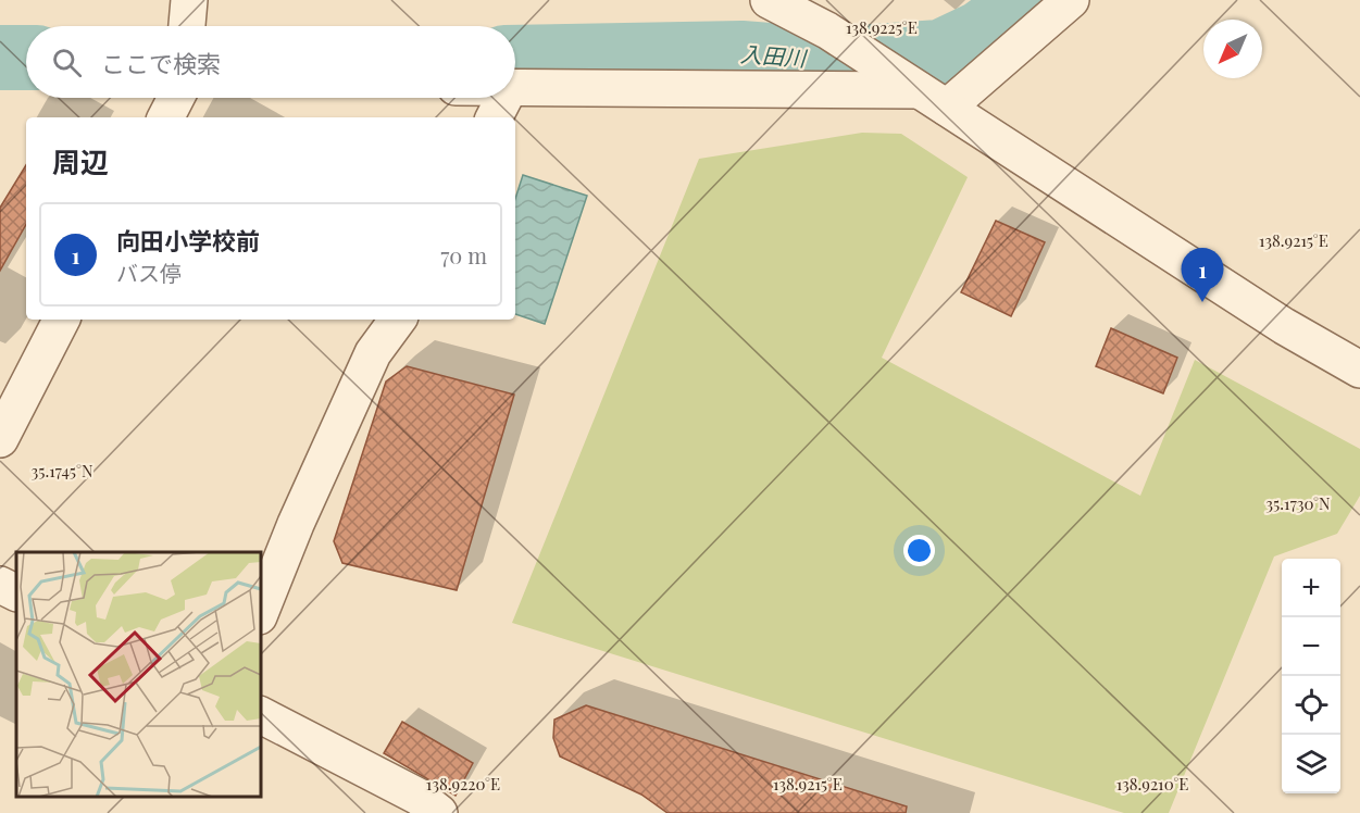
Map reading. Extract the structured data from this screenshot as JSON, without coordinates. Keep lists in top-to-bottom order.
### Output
{
  "water": ["入田川"],
  "north": "bottom left",
  "page": {
    "search": "ここで検索",
    "heading": "周辺",
    "list": [
      {
        "mark": "1",
        "name": "向田小学校前",
        "note": "バス停",
        "value": "70 m"
      }
    ],
    "pins": "1",
    "map_buttons": ["+", "−"]
  },
  "coordinates": [
    "138.9225°E",
    "138.9215°E",
    "35.1745°N",
    "35.1730°N",
    "138.9220°E",
    "138.9210°E"
  ]
}
